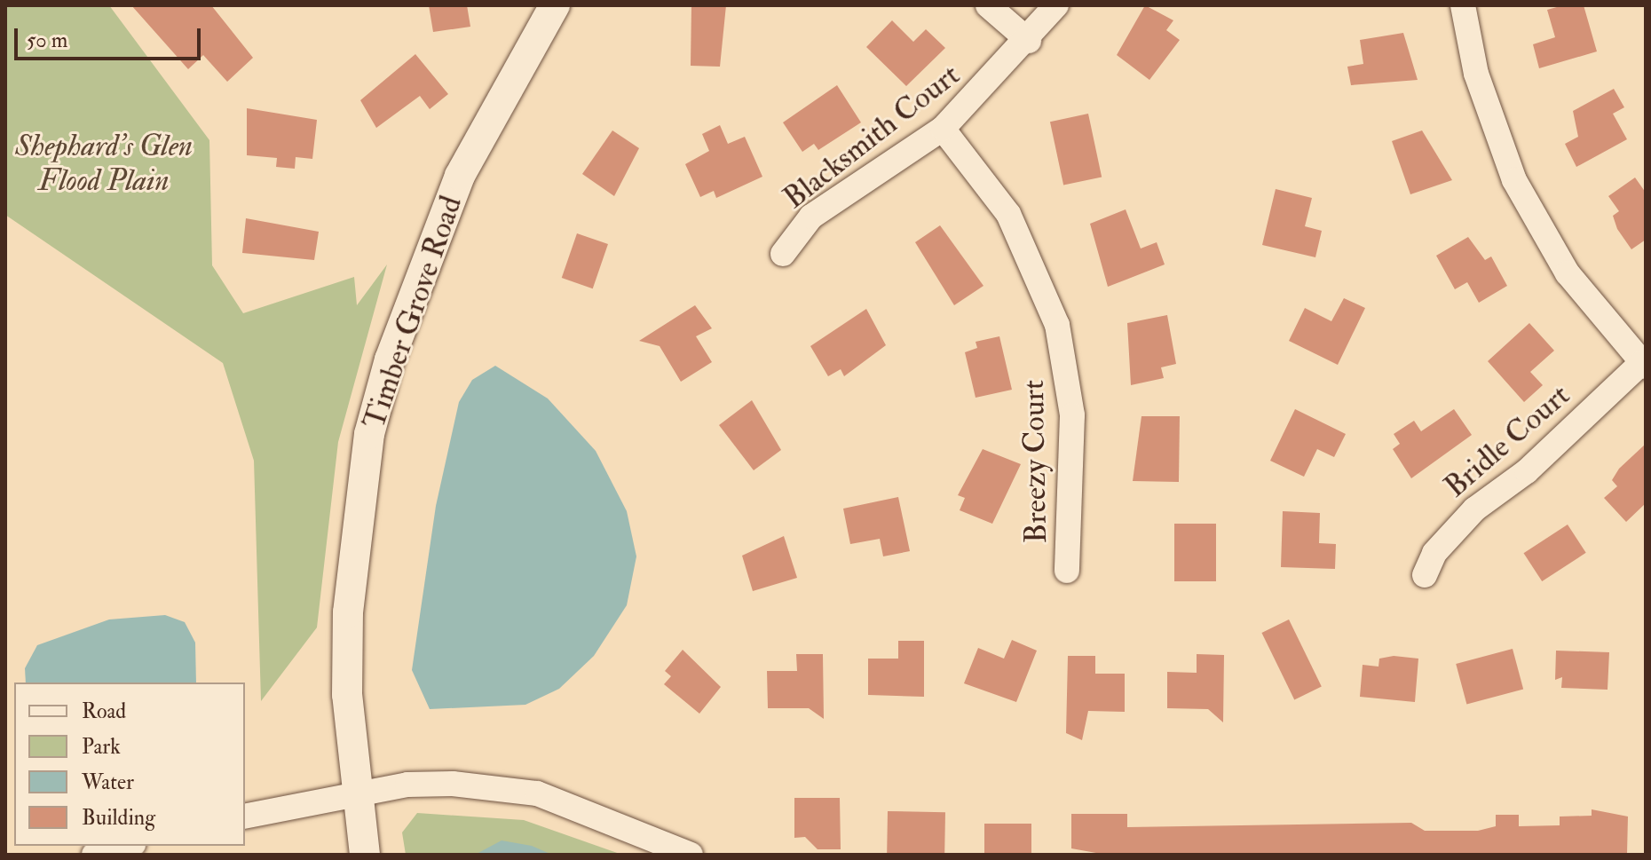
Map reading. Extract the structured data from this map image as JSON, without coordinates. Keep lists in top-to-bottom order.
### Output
{
  "streets": {
    "street": [
      "Blacksmith Court",
      "Timber Grove Road",
      "Bridle Court",
      "Breezy Court"
    ]
  },
  "crossings": [
    ["Blacksmith Court", "Breezy Court"]
  ],
  "parks": ["Shephard's Glen Flood Plain"],
  "legend": [
    "Road",
    "Park",
    "Water",
    "Building"
  ],
  "scale_bar": "50 m"
}
